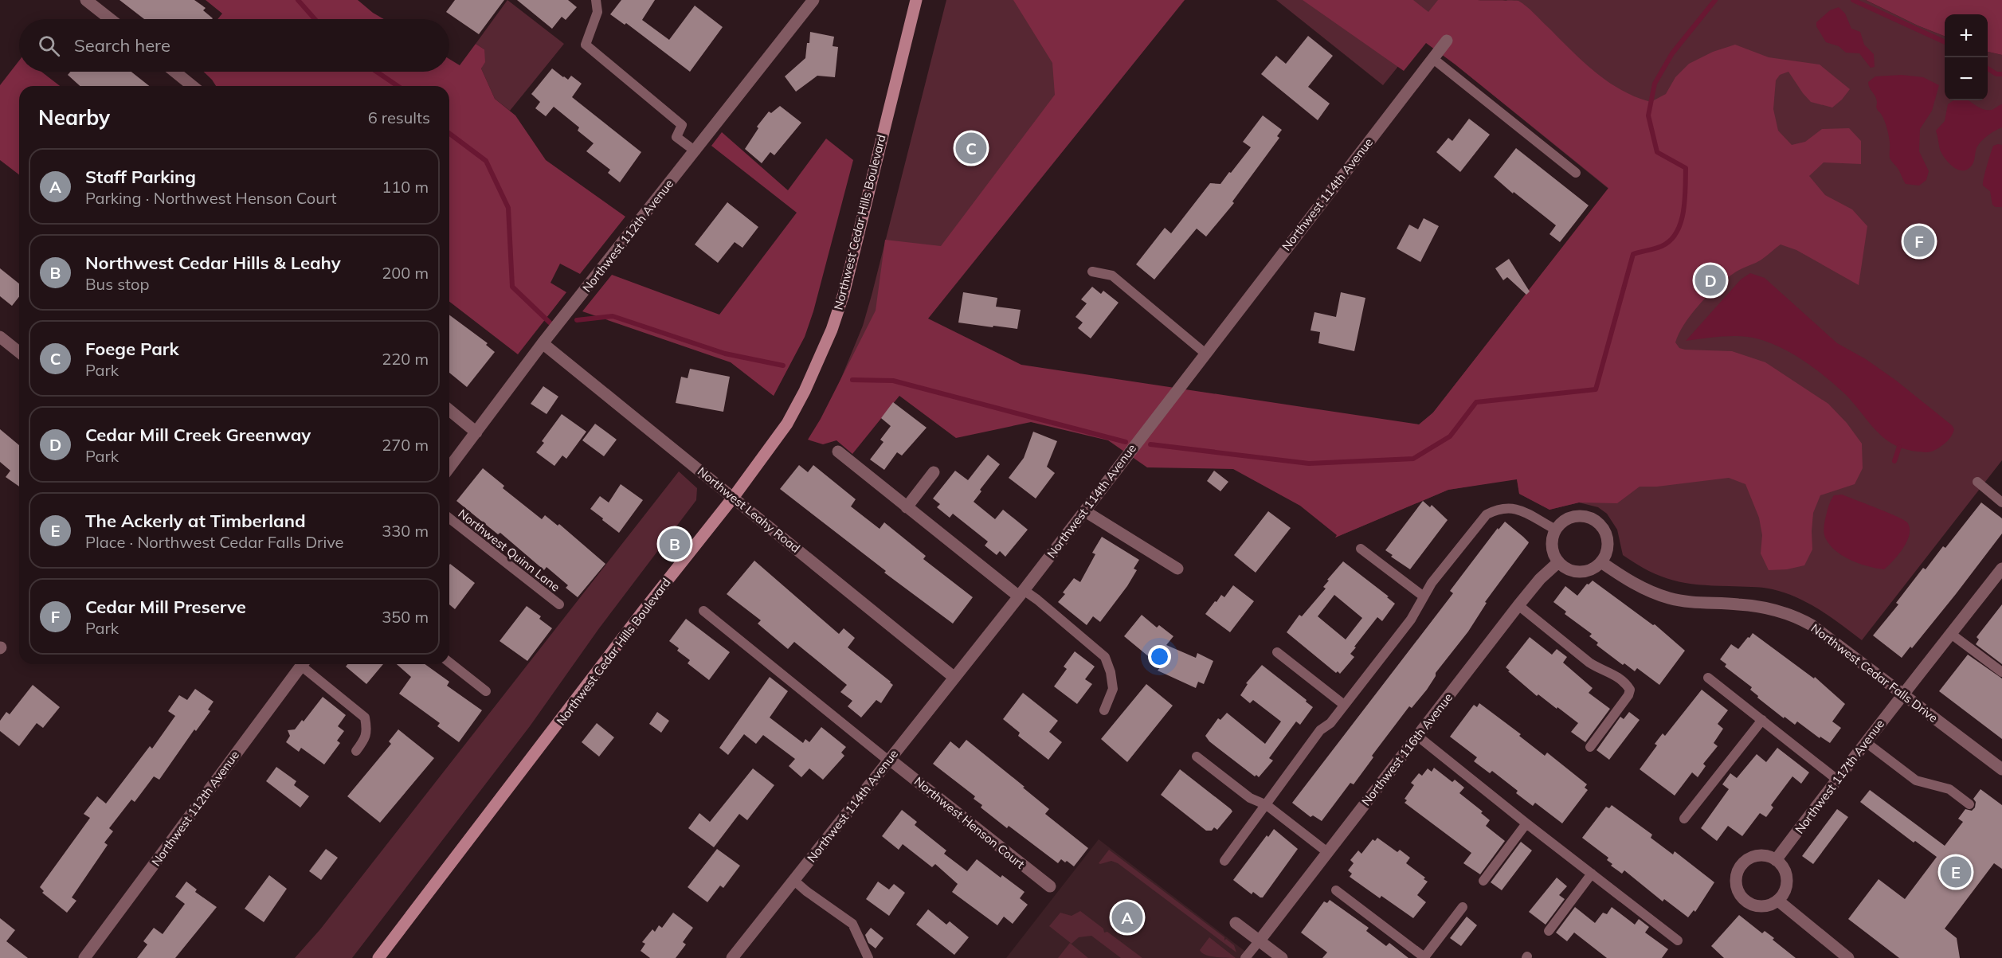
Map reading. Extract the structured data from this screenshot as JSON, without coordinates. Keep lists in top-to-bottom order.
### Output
{
  "streets": {
    "main road": ["Northwest Cedar Hills Boulevard"],
    "street": [
      "Northwest 114th Avenue",
      "Northwest 112th Avenue",
      "Northwest Leahy Road",
      "Northwest Cedar Falls Drive",
      "Northwest 116th Avenue",
      "Northwest 117th Avenue",
      "Northwest Henson Court"
    ],
    "lane": ["Northwest Quinn Lane"]
  },
  "crossings": [
    ["Northwest 114th Avenue", "Northwest Leahy Road"],
    ["Northwest 114th Avenue", "Northwest Henson Court"],
    ["Northwest Cedar Hills Boulevard", "Northwest Leahy Road"],
    ["Northwest 112th Avenue", "Northwest Leahy Road"],
    ["Northwest Cedar Falls Drive", "Northwest 116th Avenue"],
    ["Northwest Cedar Falls Drive", "Northwest 117th Avenue"]
  ],
  "page": {
    "map_buttons": ["+", "−"],
    "search": "Search here",
    "heading": ["Nearby", "6 results"],
    "pins": [
      "C",
      "F",
      "D",
      "B",
      "E",
      "A"
    ],
    "list": [
      {
        "mark": "A",
        "name": "Staff Parking",
        "note": "Parking · Northwest Henson Court",
        "value": "110 m"
      },
      {
        "mark": "B",
        "name": "Northwest Cedar Hills & Leahy",
        "note": "Bus stop",
        "value": "200 m"
      },
      {
        "mark": "C",
        "name": "Foege Park",
        "note": "Park",
        "value": "220 m"
      },
      {
        "mark": "D",
        "name": "Cedar Mill Creek Greenway",
        "note": "Park",
        "value": "270 m"
      },
      {
        "mark": "E",
        "name": "The Ackerly at Timberland",
        "note": "Place · Northwest Cedar Falls Drive",
        "value": "330 m"
      },
      {
        "mark": "F",
        "name": "Cedar Mill Preserve",
        "note": "Park",
        "value": "350 m"
      }
    ]
  }
}
